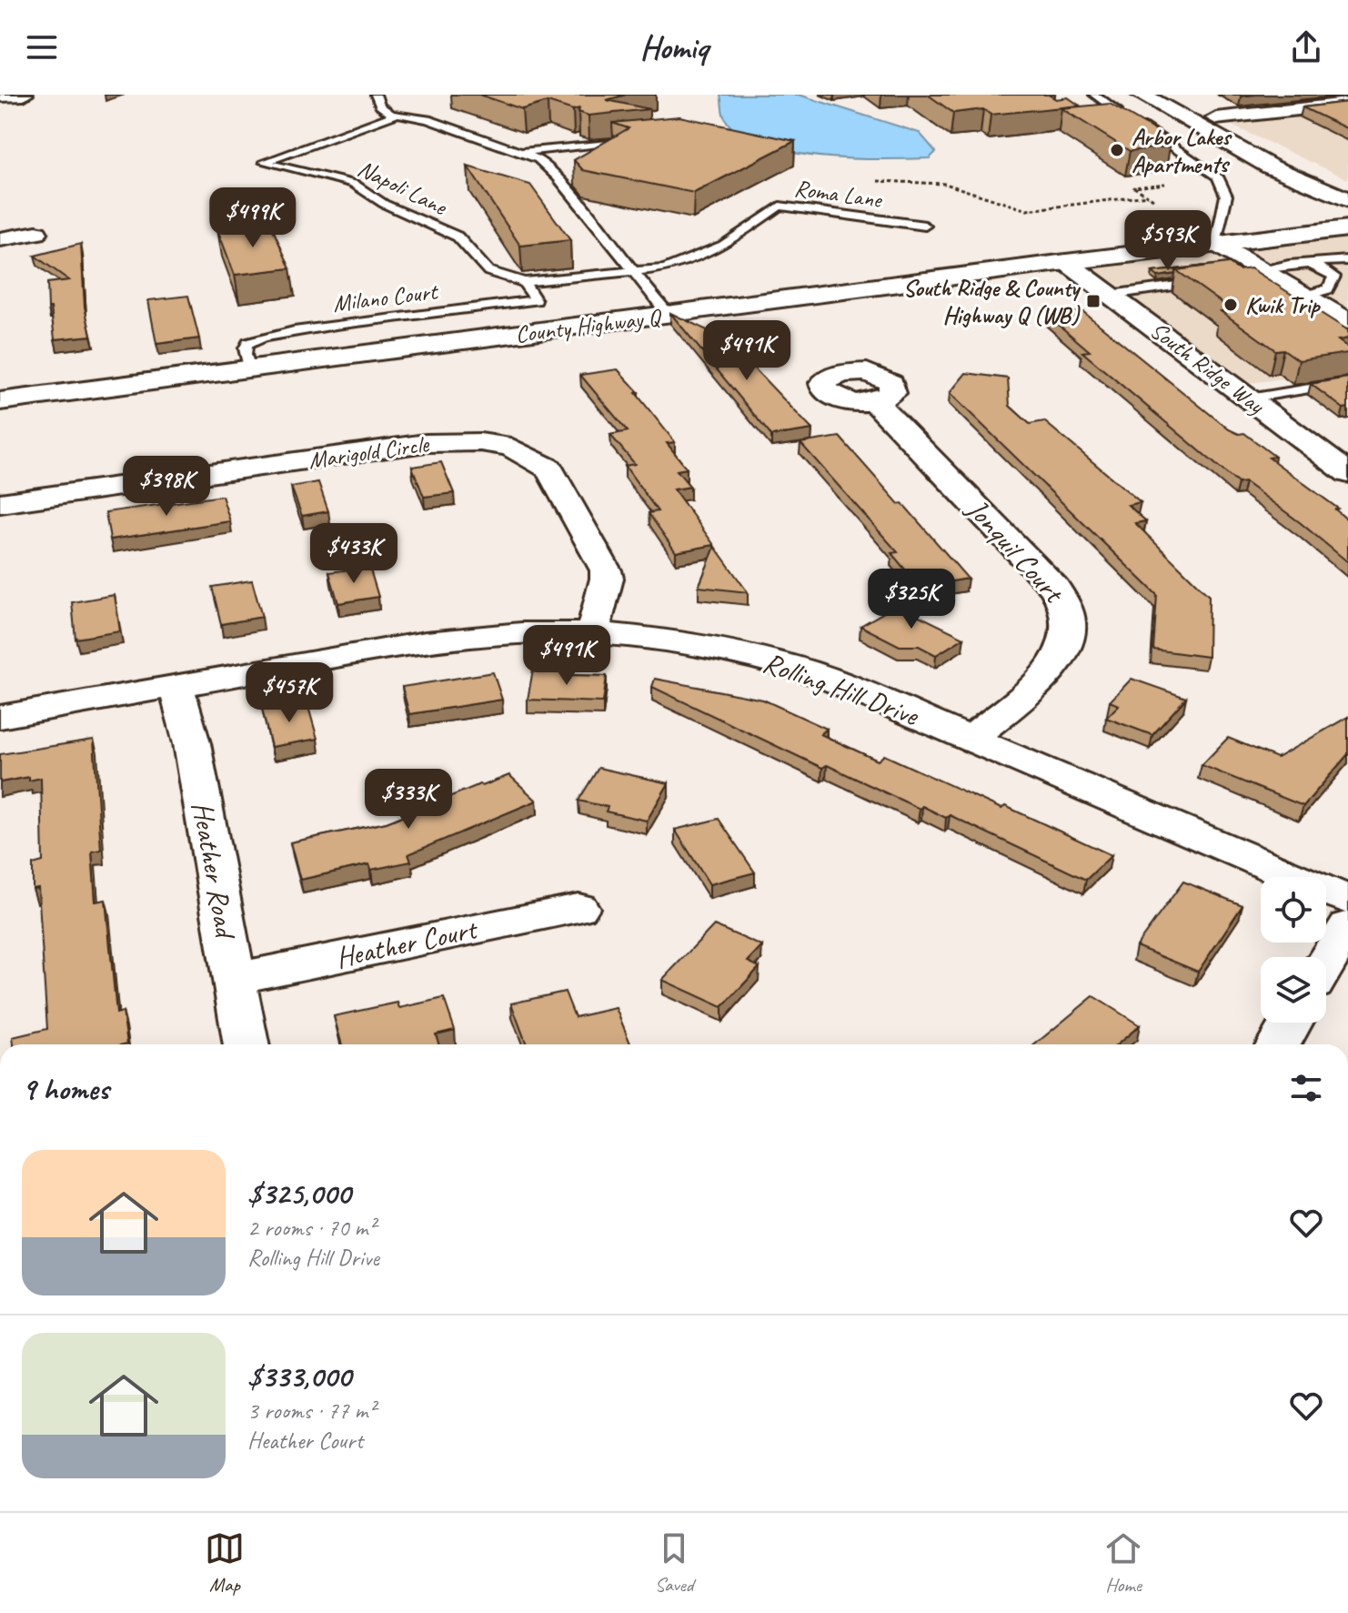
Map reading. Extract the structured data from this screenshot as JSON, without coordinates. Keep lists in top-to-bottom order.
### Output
{
  "streets": {
    "main road": ["County Highway Q"],
    "street": [
      "South Ridge Way",
      "Marigold Circle",
      "Jonquil Court",
      "Rolling Hill Drive",
      "Heather Road",
      "Heather Court"
    ],
    "lane": ["Napoli Lane", "Roma Lane", "Milano Court"]
  },
  "crossings": [
    ["Napoli Lane", "Roma Lane"],
    ["Napoli Lane", "Milano Court"],
    ["Milano Court", "County Highway Q"],
    ["County Highway Q", "South Ridge Way"],
    ["Marigold Circle", "Rolling Hill Drive"],
    ["Jonquil Court", "Rolling Hill Drive"],
    ["Rolling Hill Drive", "Heather Road"],
    ["Heather Road", "Heather Court"]
  ],
  "places": {
    "other": ["Arbor Lakes Apartments", "Kwik Trip"],
    "transit": ["South Ridge & County Highway Q (WB)"]
  },
  "page": {
    "header": "Homiq",
    "price": [
      "$499K",
      "$593K",
      "$491K",
      "$398K",
      "$433K",
      "$325K",
      "$491K",
      "$457K",
      "$333K"
    ],
    "heading": "9 homes",
    "list": [
      {
        "name": "$325,000",
        "note": "2 rooms · 70 m² · Rolling Hill Drive"
      },
      {
        "name": "$333,000",
        "note": "3 rooms · 77 m² · Heather Court"
      }
    ],
    "tabs": ["Map", "Saved", "Home"]
  }
}
